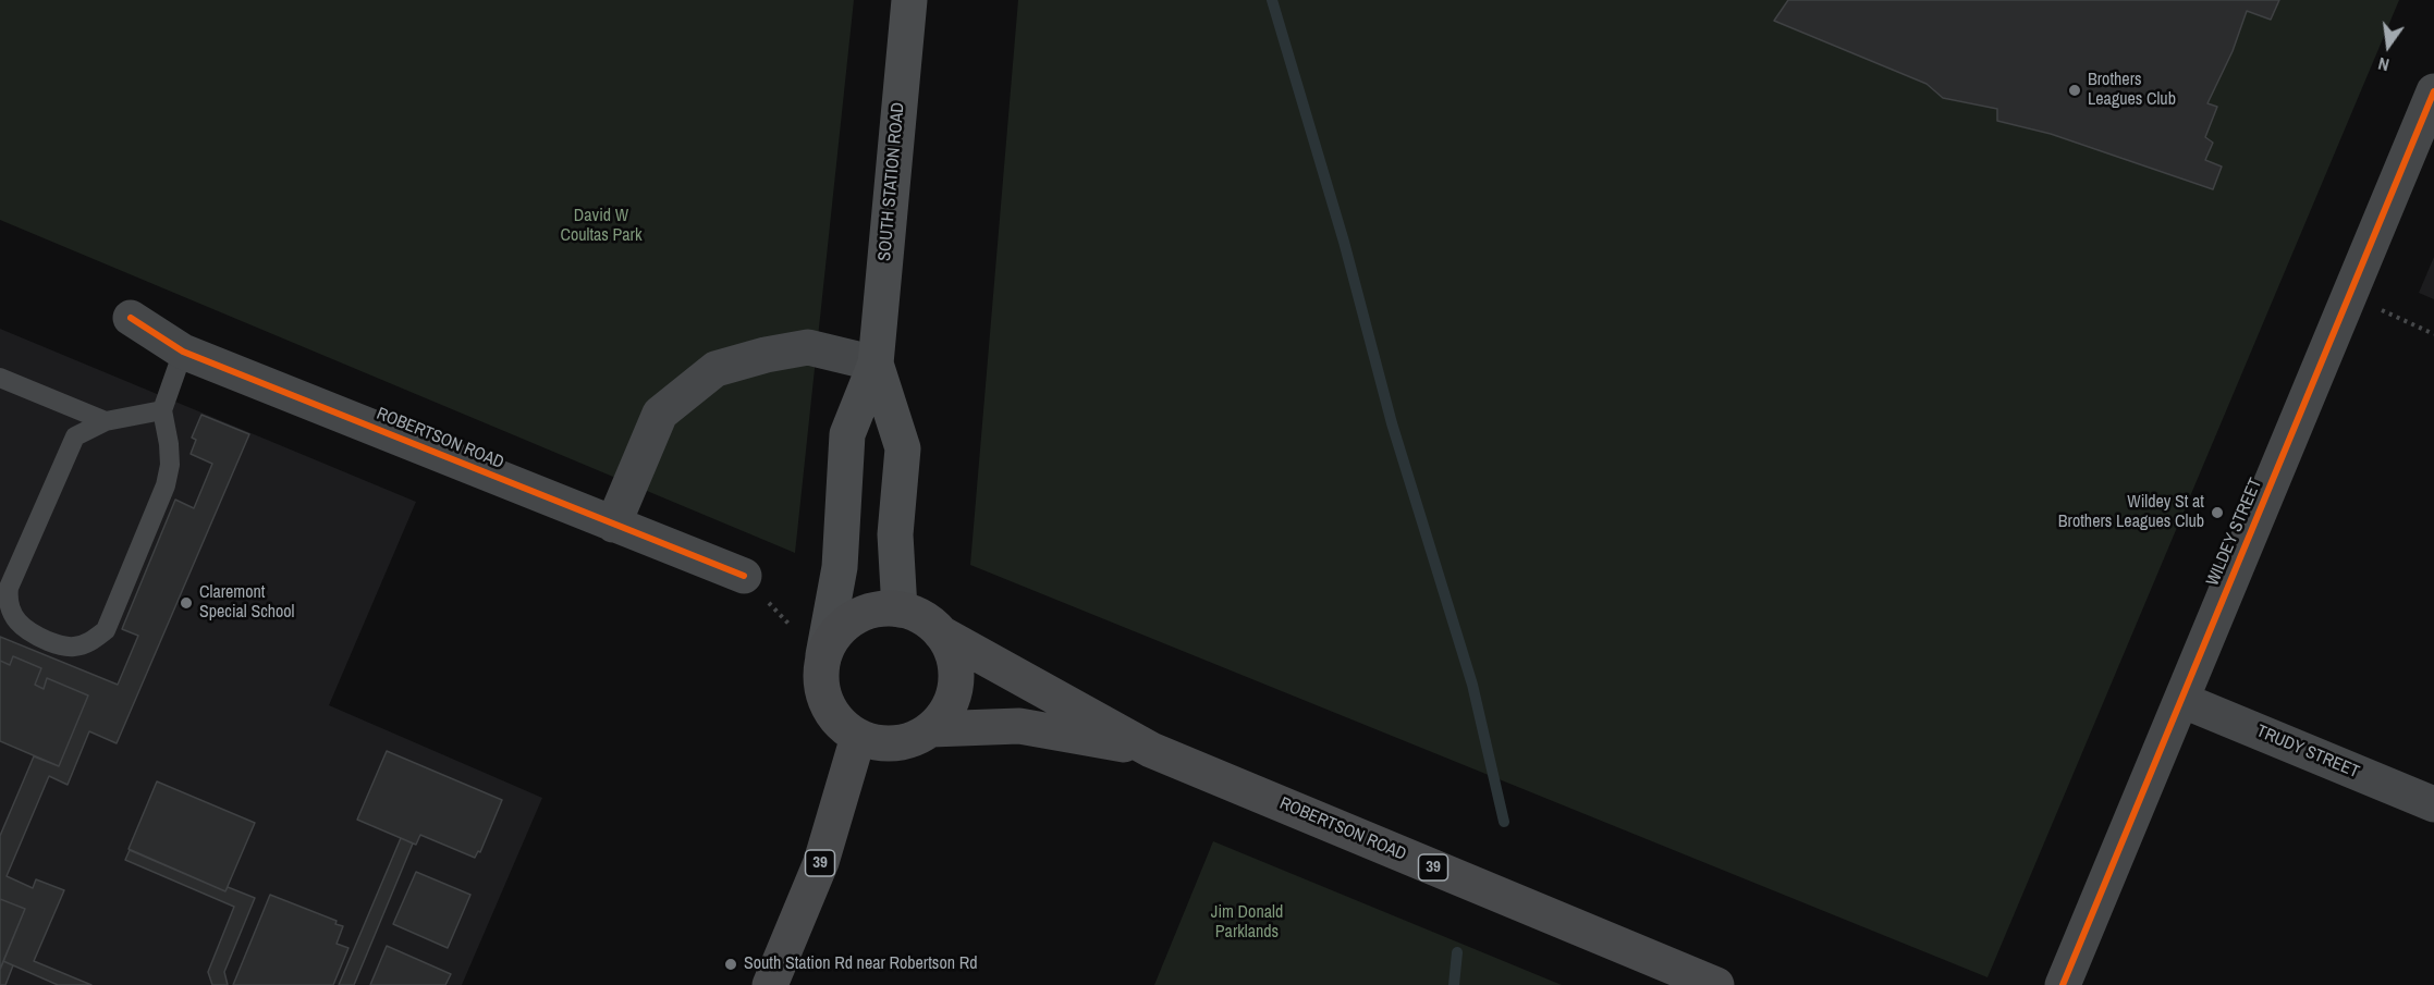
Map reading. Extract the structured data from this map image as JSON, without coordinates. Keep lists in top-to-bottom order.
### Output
{
  "streets": {
    "main road": ["SOUTH STATION ROAD", "ROBERTSON ROAD", "39"],
    "street": ["WILDEY STREET", "TRUDY STREET"]
  },
  "crossings": [
    ["SOUTH STATION ROAD", "ROBERTSON ROAD"],
    ["SOUTH STATION ROAD", "39"],
    ["ROBERTSON ROAD", "39"],
    ["WILDEY STREET", "TRUDY STREET"]
  ],
  "parks": ["David W Coultas Park", "Jim Donald Parklands"],
  "places": [
    "Brothers Leagues Club",
    "Wildey St at Brothers Leagues Club",
    "Claremont Special School",
    "South Station Rd near Robertson Rd"
  ],
  "north": "bottom"
}
